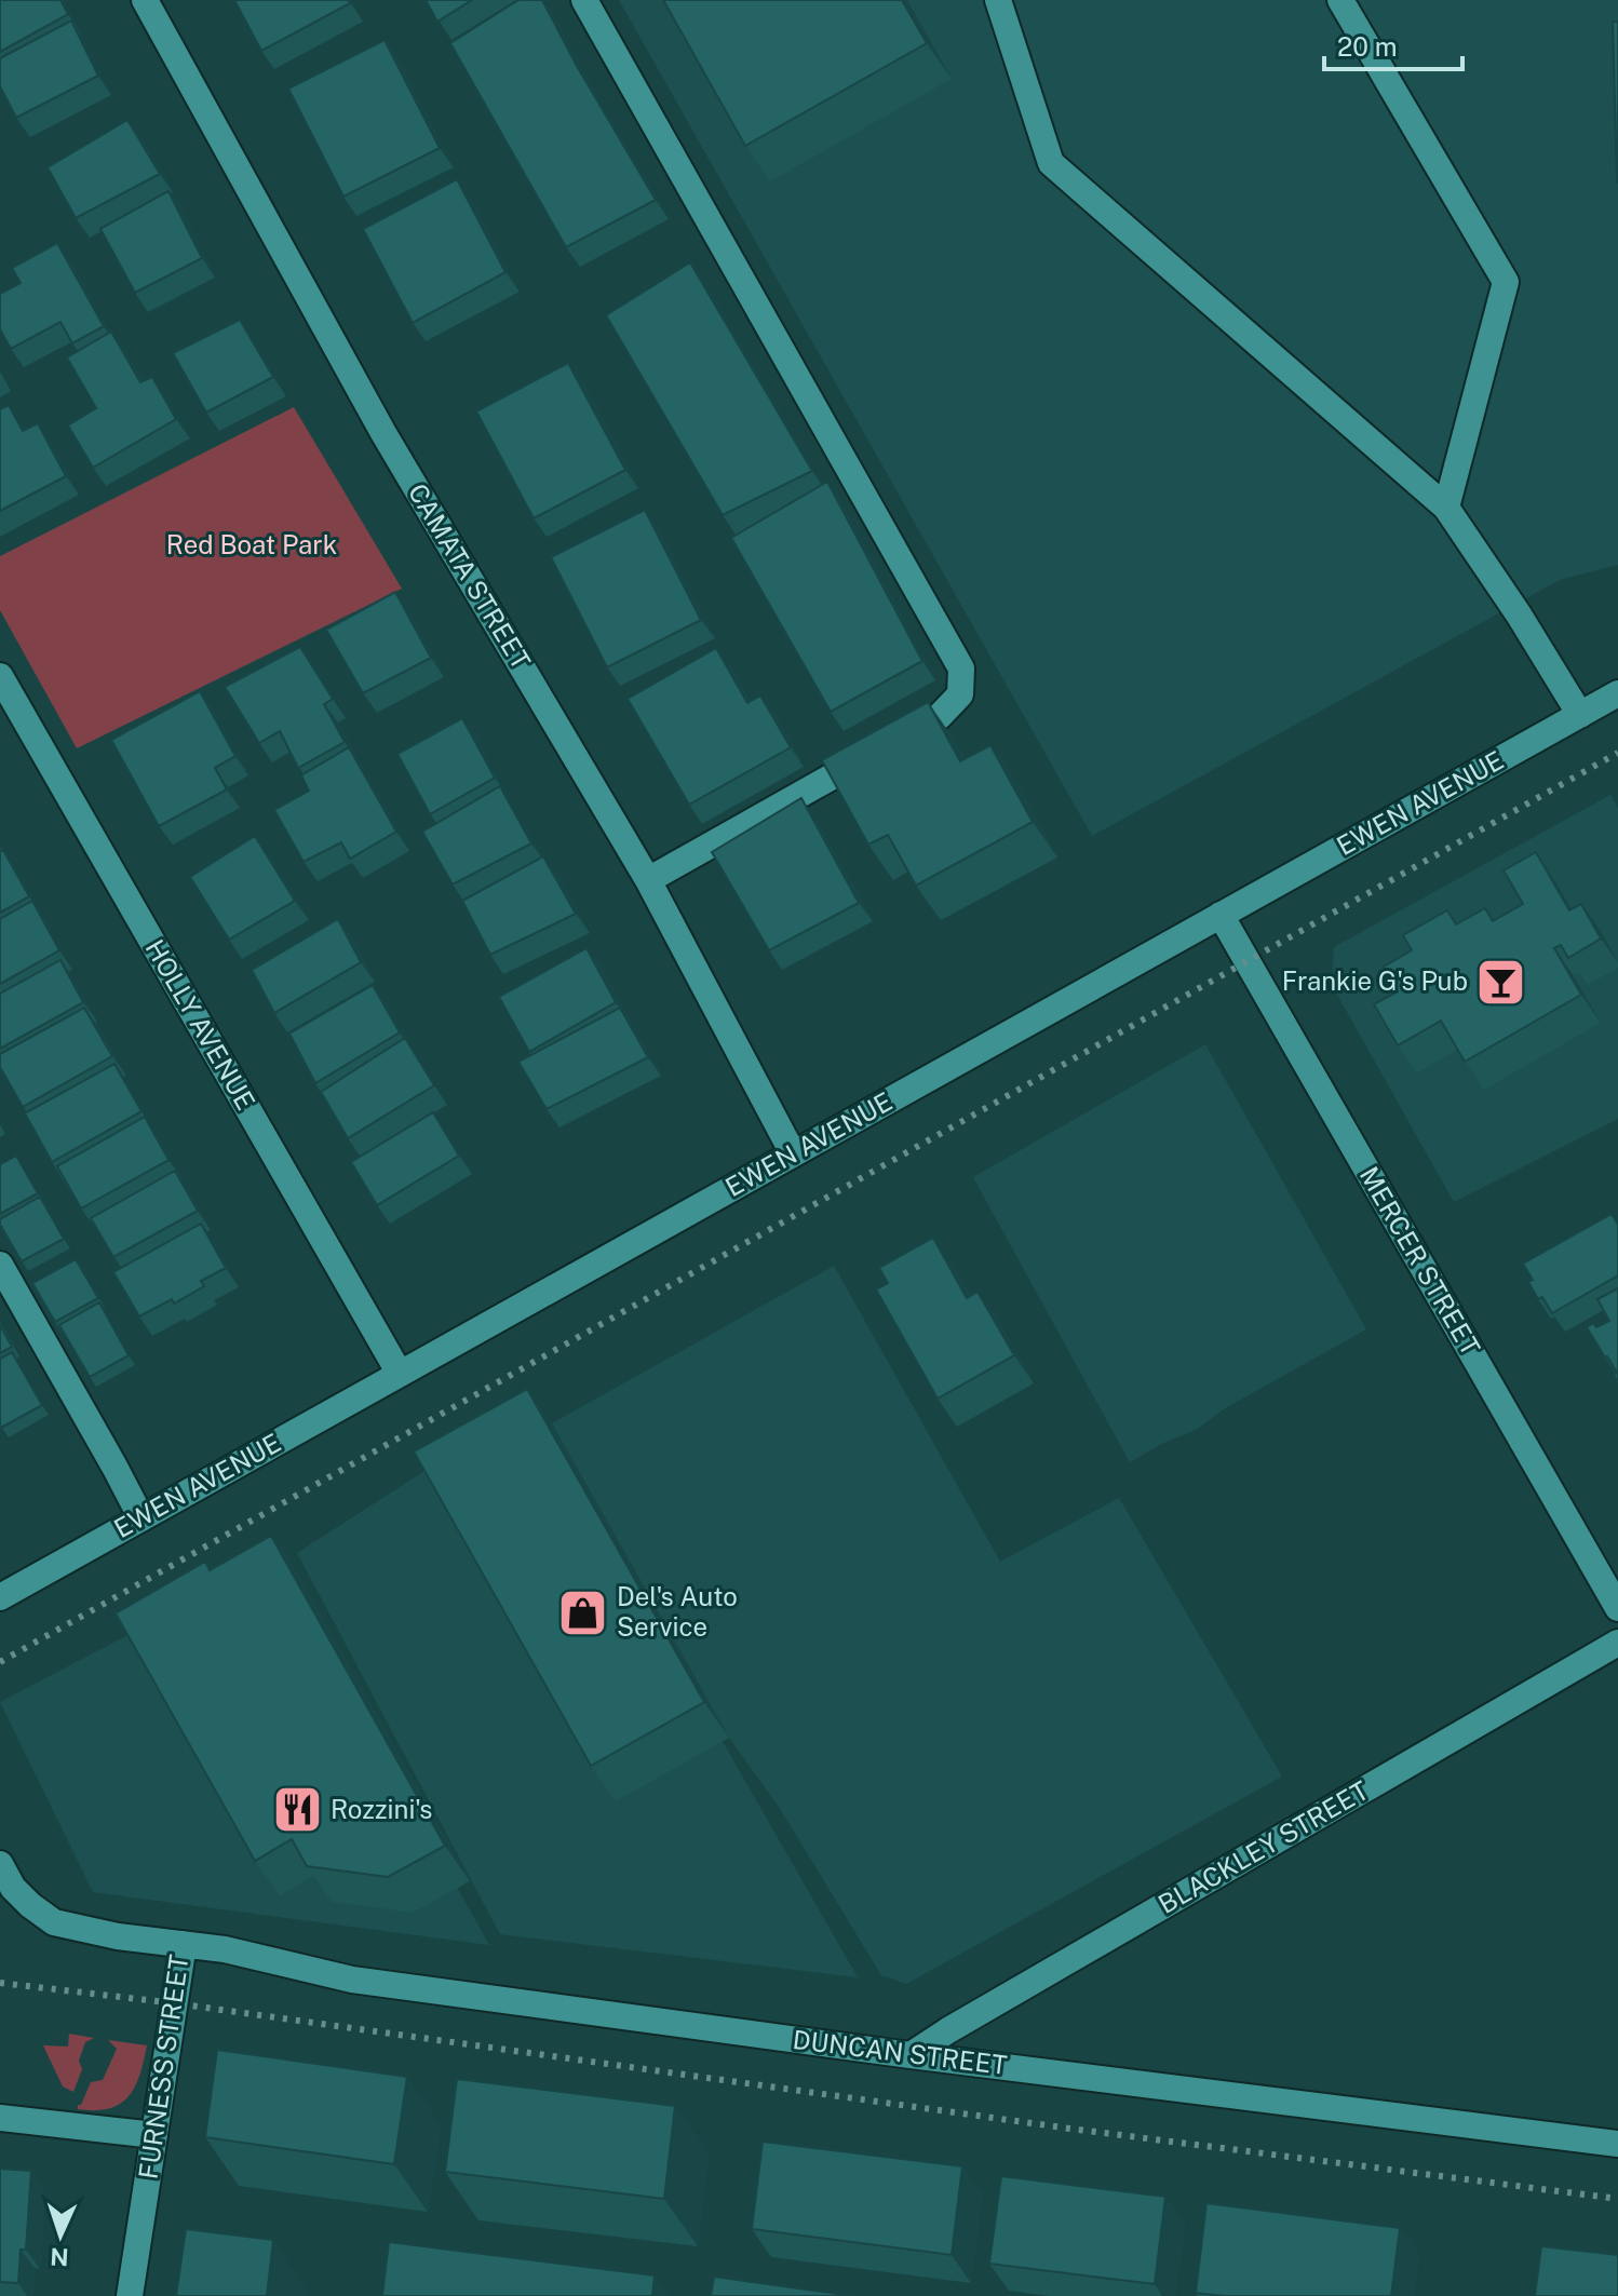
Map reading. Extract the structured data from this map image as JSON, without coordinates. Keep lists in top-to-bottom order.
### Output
{
  "streets": {
    "street": [
      "CAMATA STREET",
      "EWEN AVENUE",
      "HOLLY AVENUE",
      "MERCER STREET",
      "BLACKLEY STREET",
      "DUNCAN STREET",
      "FURNESS STREET"
    ]
  },
  "crossings": [
    ["CAMATA STREET", "EWEN AVENUE"],
    ["EWEN AVENUE", "HOLLY AVENUE"],
    ["EWEN AVENUE", "MERCER STREET"],
    ["BLACKLEY STREET", "DUNCAN STREET"],
    ["DUNCAN STREET", "FURNESS STREET"]
  ],
  "parks": ["Red Boat Park"],
  "places": {
    "bar": ["Frankie G's Pub"],
    "shop": ["Del's Auto Service"],
    "restaurant": ["Rozzini's"]
  },
  "scale_bar": "20 m",
  "north": "bottom"
}
